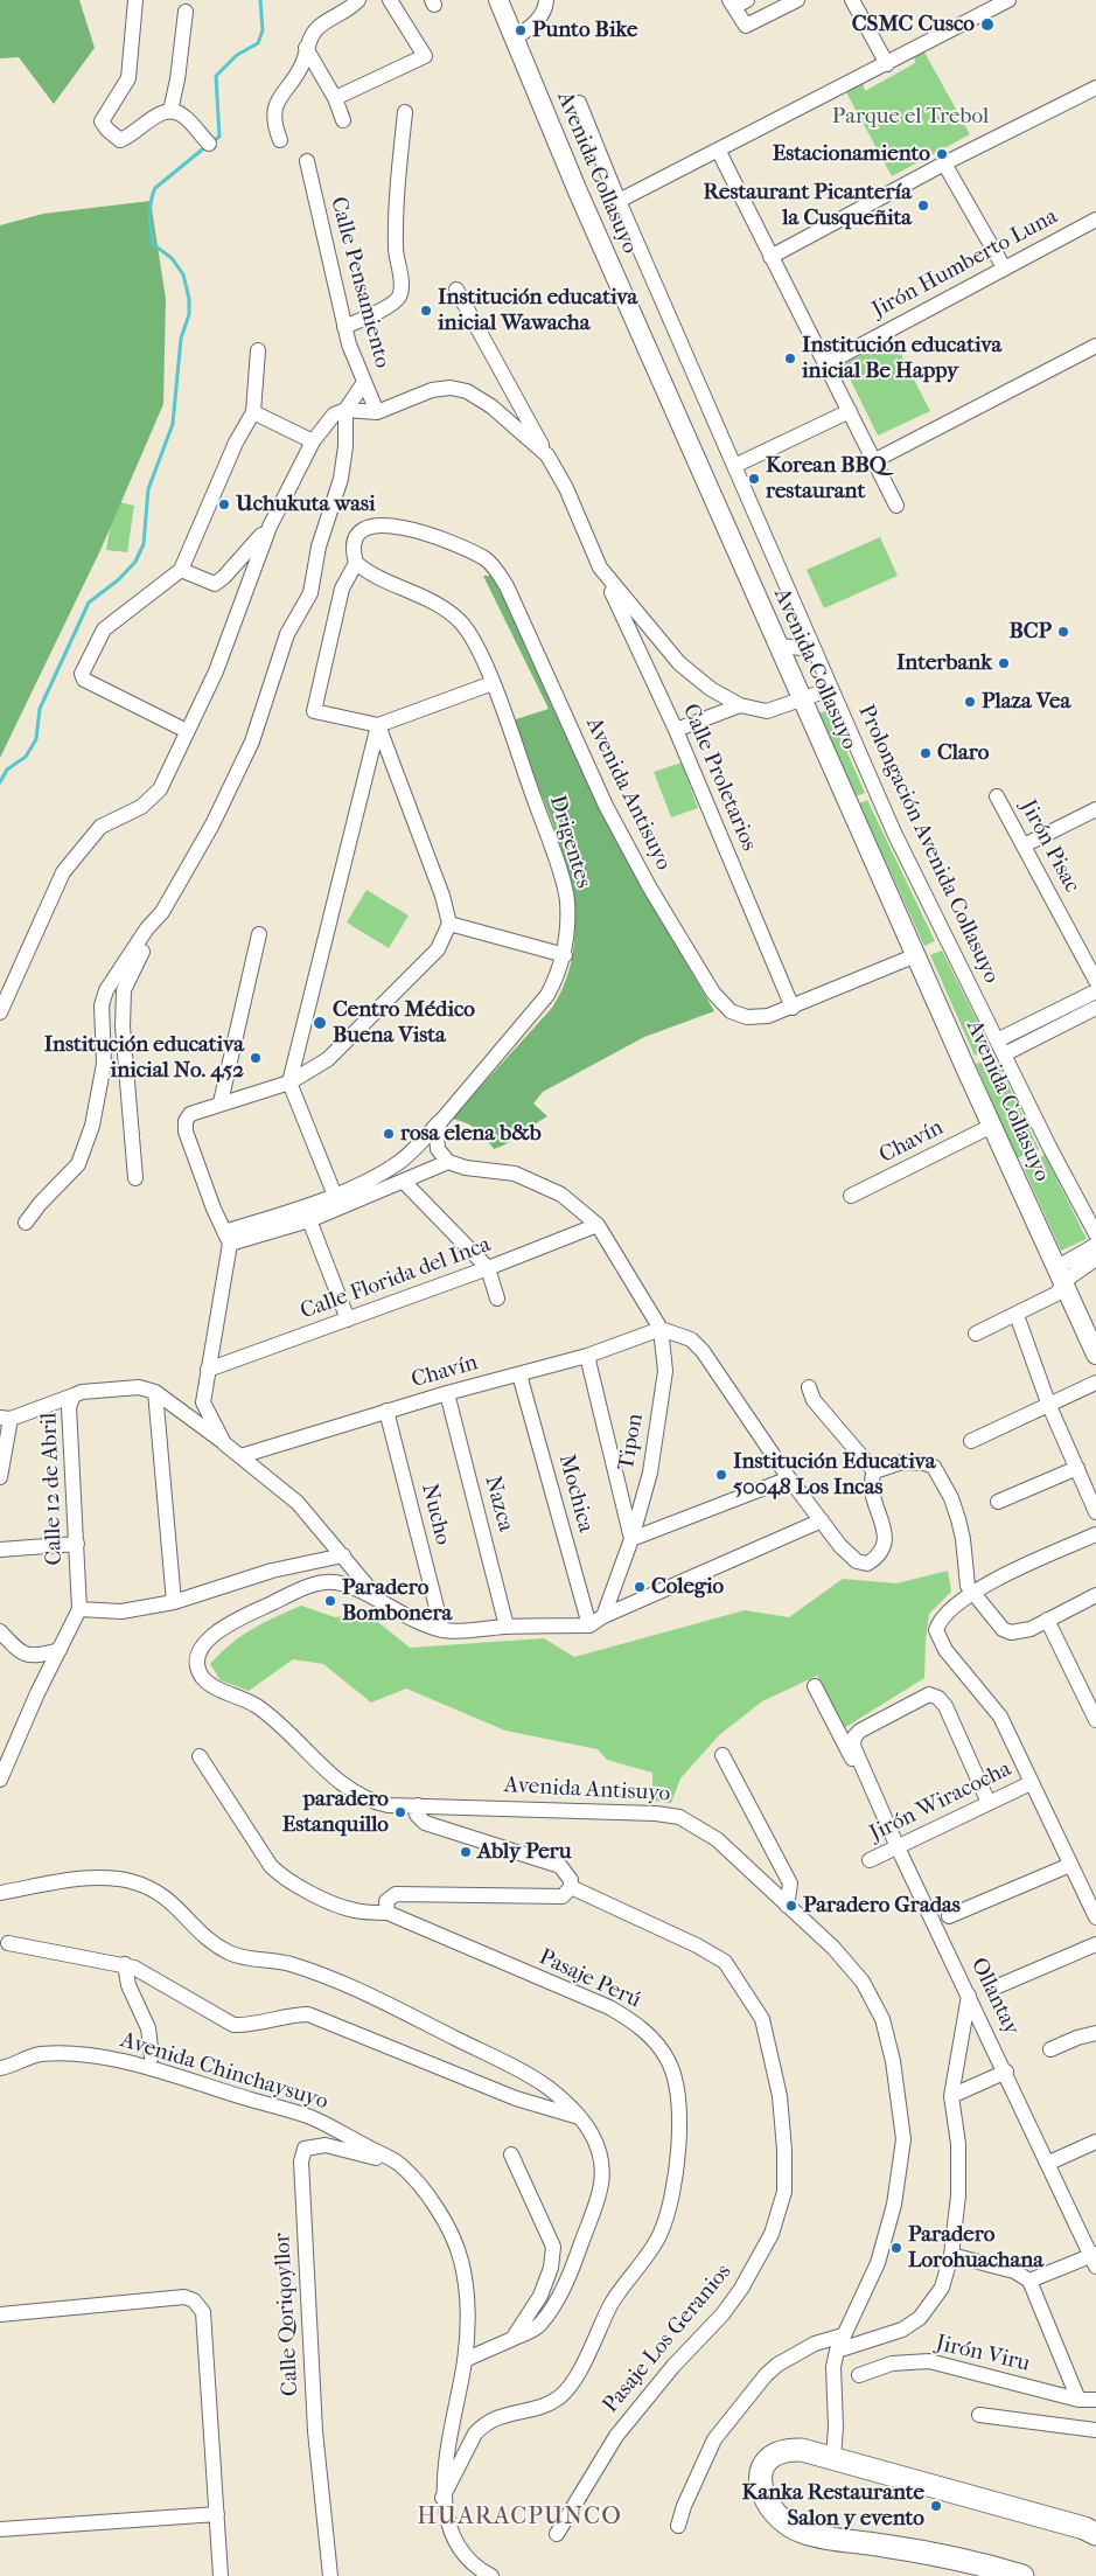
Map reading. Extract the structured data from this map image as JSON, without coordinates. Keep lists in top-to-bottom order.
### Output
{
  "streets": {
    "main road": ["Avenida Collasuyo"],
    "street": [
      "Jirón Humberto Luna",
      "Calle Pensamiento",
      "Calle Proletarios",
      "Avenida Antisuyo",
      "Drigentes",
      "Prolongación Avenida Collasuyo",
      "Jirón Pisac",
      "Chavín",
      "Calle Florida del Inca",
      "Tipon",
      "Calle 12 de Abril",
      "Mochica",
      "Nazca",
      "Nucho",
      "Jirón Wiracocha",
      "Pasaje Perú",
      "Ollantay",
      "Avenida Chinchaysuyo",
      "Calle Qoriqoyllor",
      "Pasaje Los Geranios",
      "Jirón Viru"
    ]
  },
  "crossings": [
    ["Avenida Collasuyo", "Avenida Antisuyo"],
    ["Avenida Collasuyo", "Chavín"],
    ["Calle Proletarios", "Avenida Antisuyo"],
    ["Avenida Antisuyo", "Drigentes"],
    ["Avenida Antisuyo", "Calle 12 de Abril"],
    ["Chavín", "Tipon"],
    ["Chavín", "Calle 12 de Abril"],
    ["Chavín", "Mochica"],
    ["Chavín", "Nazca"],
    ["Chavín", "Nucho"],
    ["Calle Florida del Inca", "Tipon"],
    ["Calle Florida del Inca", "Calle 12 de Abril"],
    ["Jirón Wiracocha", "Ollantay"],
    ["Pasaje Perú", "Avenida Chinchaysuyo"],
    ["Avenida Chinchaysuyo", "Calle Qoriqoyllor"]
  ],
  "districts": ["HUARACPUNCO"],
  "parks": ["Parque el Trebol"],
  "places": [
    "CSMC Cusco",
    "Punto Bike",
    "Estacionamiento",
    "Restaurant Picantería la Cusqueñita",
    "Institución educativa inicial Wawacha",
    "Institución educativa inicial Be Happy",
    "Korean BBQ restaurant",
    "Uchukuta wasi",
    "BCP",
    "Interbank",
    "Plaza Vea",
    "Claro",
    "Centro Médico Buena Vista",
    "Institución educativa inicial No. 452",
    "rosa elena b&b",
    "Institución Educativa 50048 Los Incas",
    "Colegio",
    "Paradero Bombonera",
    "paradero Estanquillo",
    "Ably Peru",
    "Paradero Gradas",
    "Paradero Lorohuachana",
    "Kanka Restaurante Salon y evento"
  ]
}
